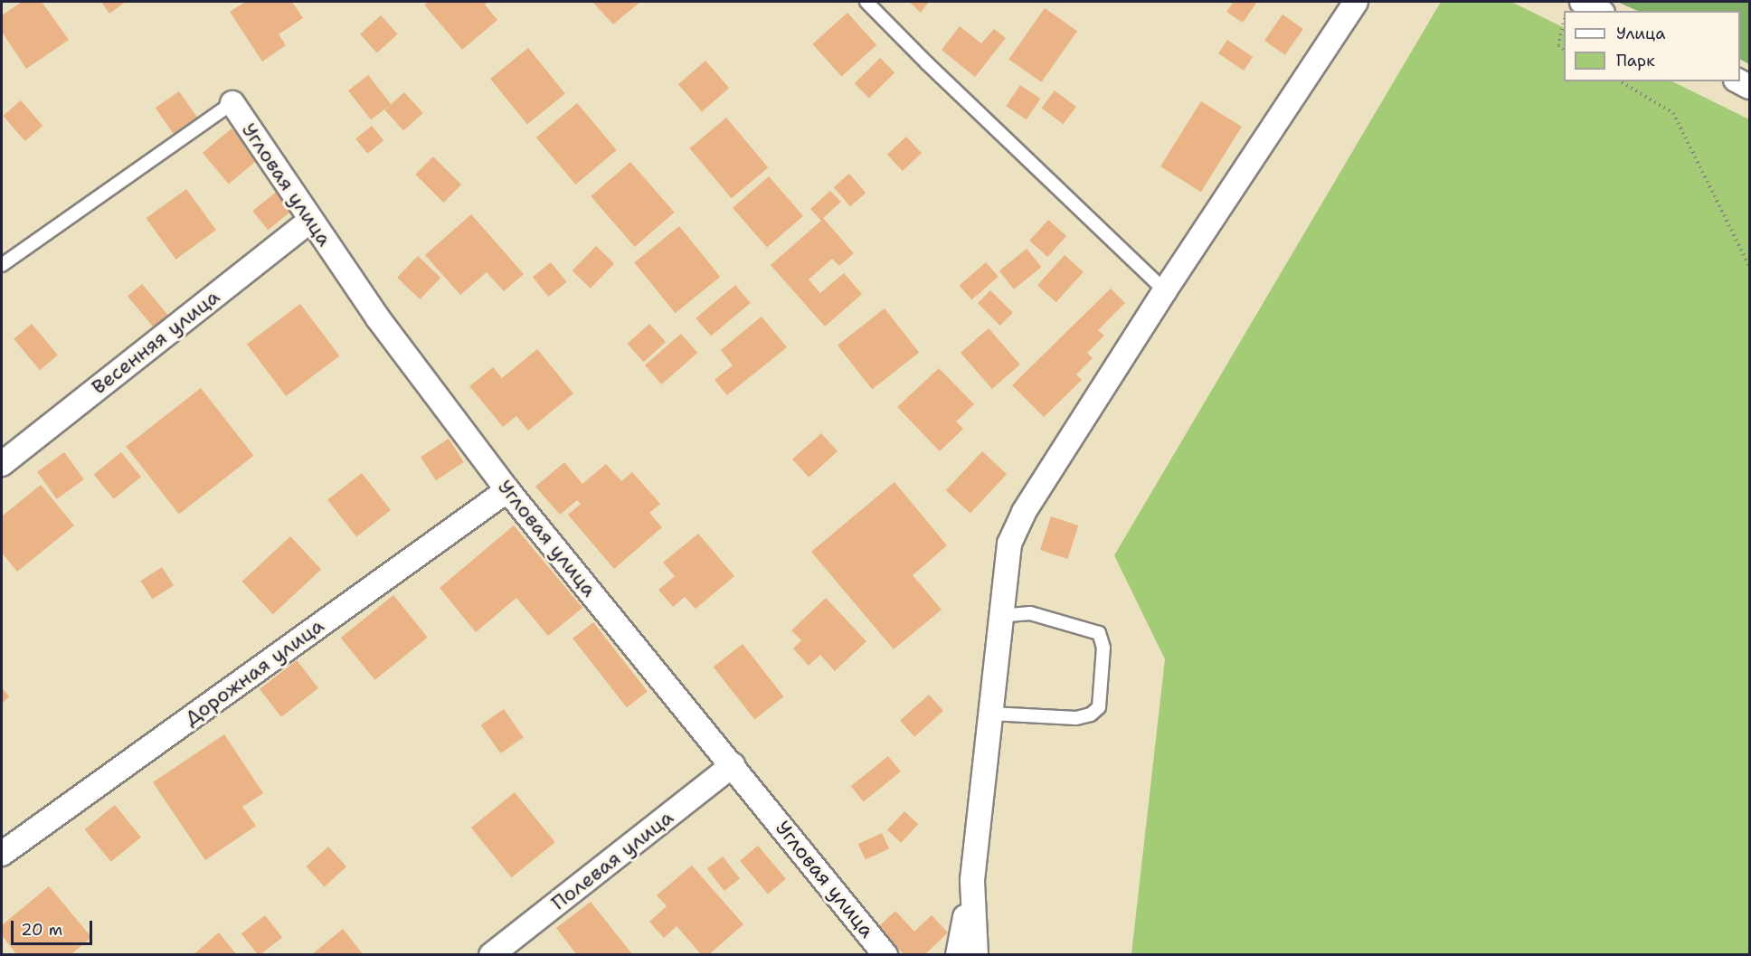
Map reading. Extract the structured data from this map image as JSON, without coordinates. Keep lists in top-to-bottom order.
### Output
{
  "streets": {
    "street": [
      "Угловая улица",
      "Весенняя улица",
      "Дорожная улица",
      "Полевая улица"
    ]
  },
  "crossings": [
    ["Угловая улица", "Весенняя улица"],
    ["Угловая улица", "Дорожная улица"],
    ["Угловая улица", "Полевая улица"]
  ],
  "legend": ["Улица", "Парк"],
  "scale_bar": "20 m"
}
